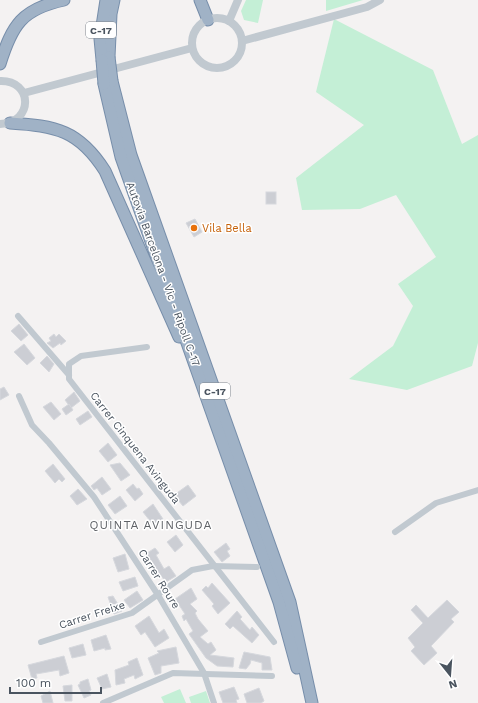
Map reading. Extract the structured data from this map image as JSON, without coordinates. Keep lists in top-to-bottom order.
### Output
{
  "streets": {
    "highway": ["C-17", "Autovia Barcelona - Vic - Ripoll C-17"],
    "street": ["Carrer Cinquena Avinguda", "Carrer Roure", "Carrer Freixe"]
  },
  "crossings": [
    ["Carrer Cinquena Avinguda", "Carrer Freixe"],
    ["Carrer Roure", "Carrer Freixe"]
  ],
  "districts": ["QUINTA AVINGUDA"],
  "places": ["Vila Bella"],
  "scale_bar": "100 m",
  "north": "bottom"
}
